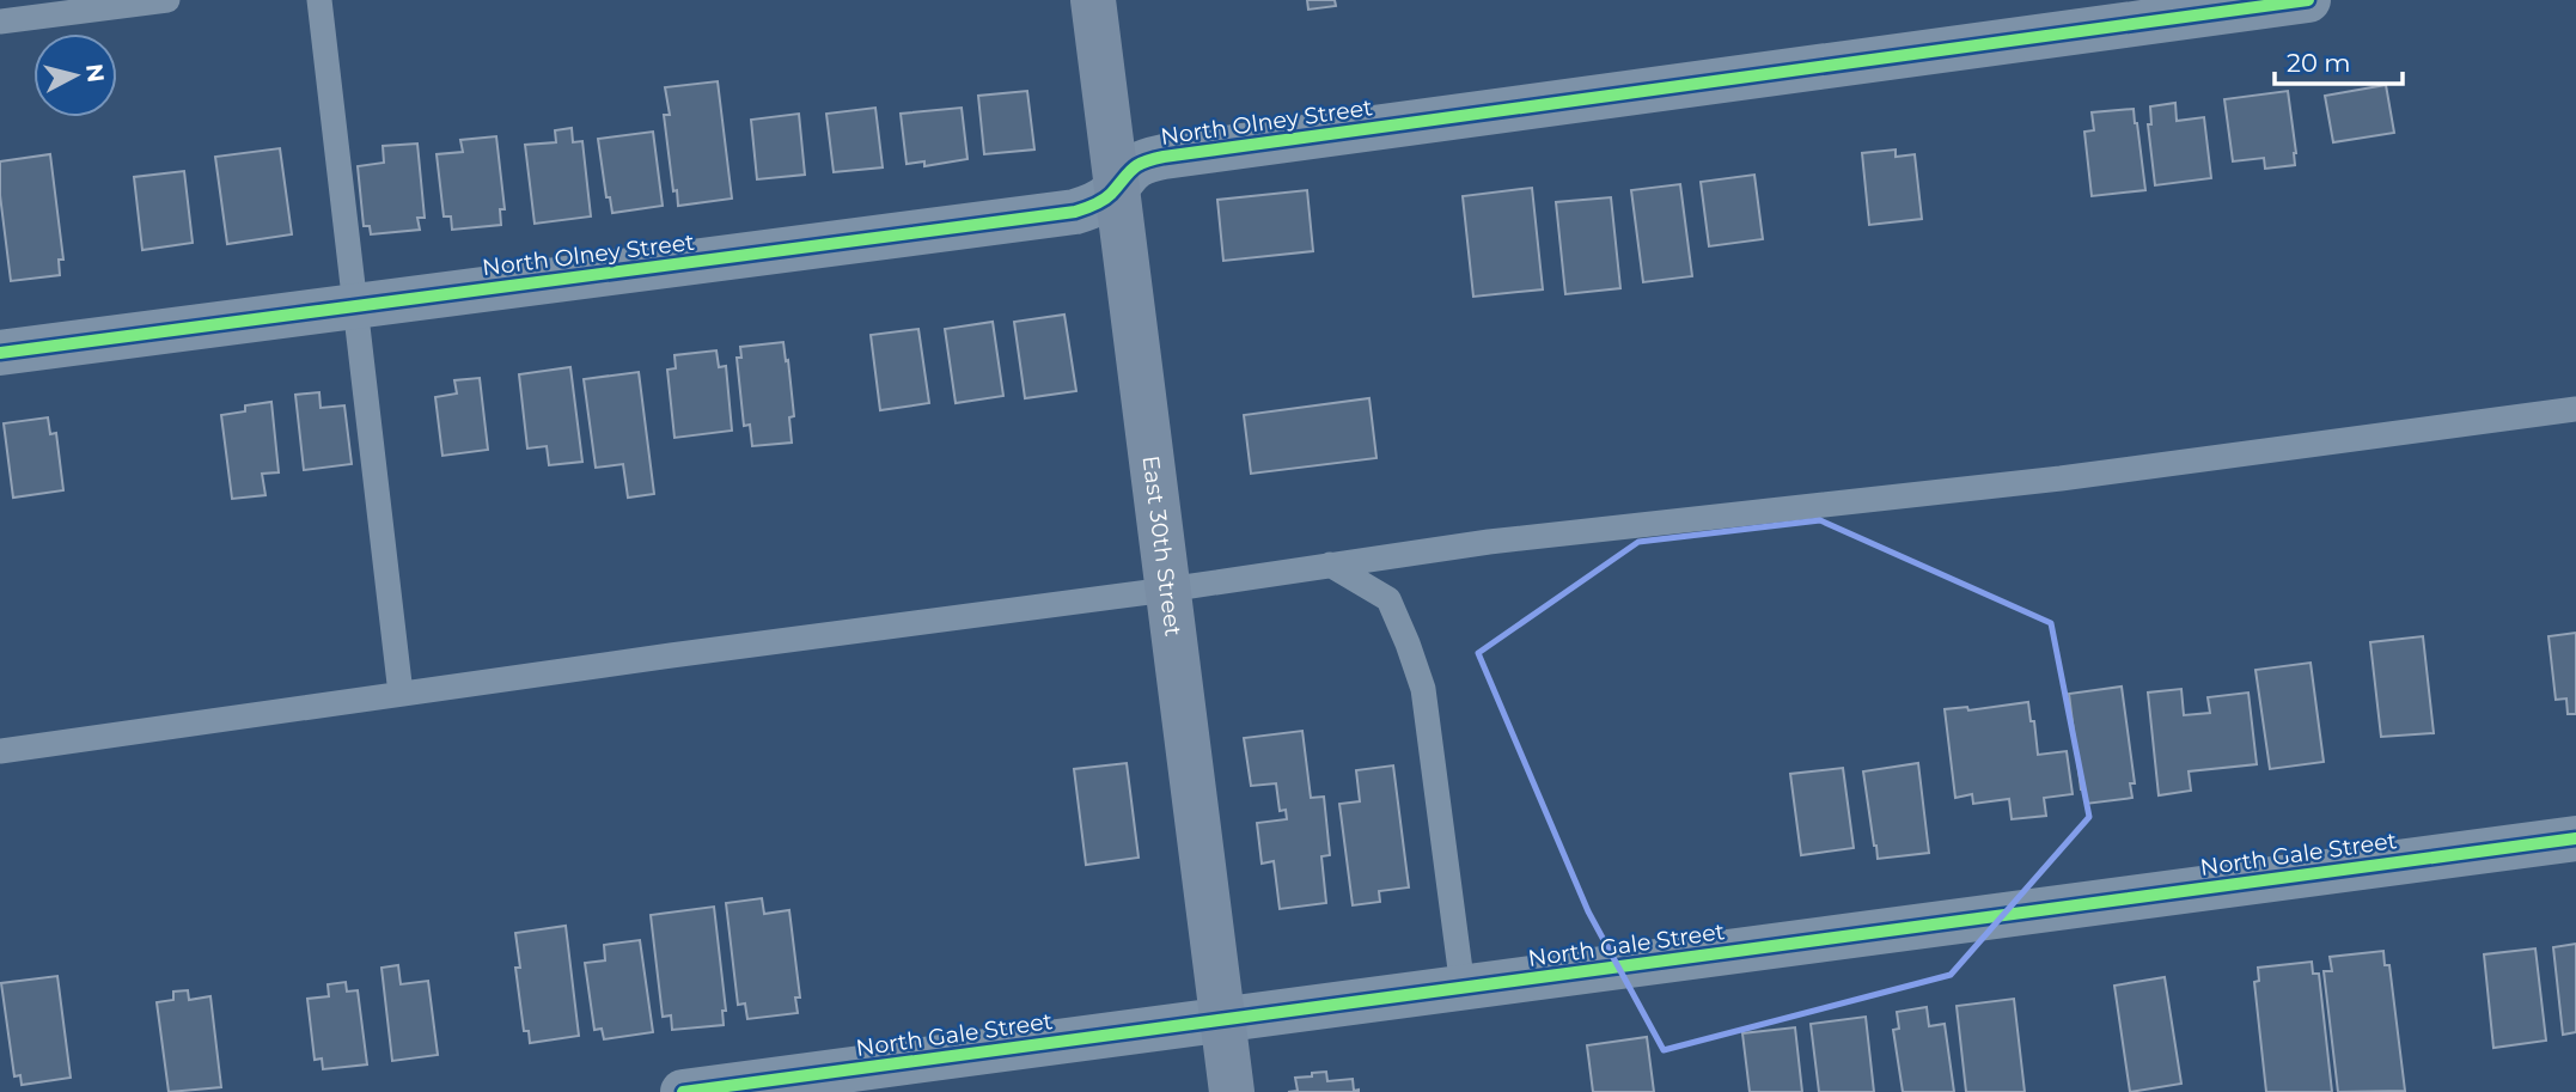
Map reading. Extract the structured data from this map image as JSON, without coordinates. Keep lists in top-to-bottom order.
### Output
{
  "streets": {
    "main road": ["East 30th Street"],
    "street": ["North Olney Street", "North Gale Street"]
  },
  "crossings": [
    ["North Olney Street", "East 30th Street"],
    ["East 30th Street", "North Gale Street"]
  ],
  "scale_bar": "20 m",
  "north": "right"
}
